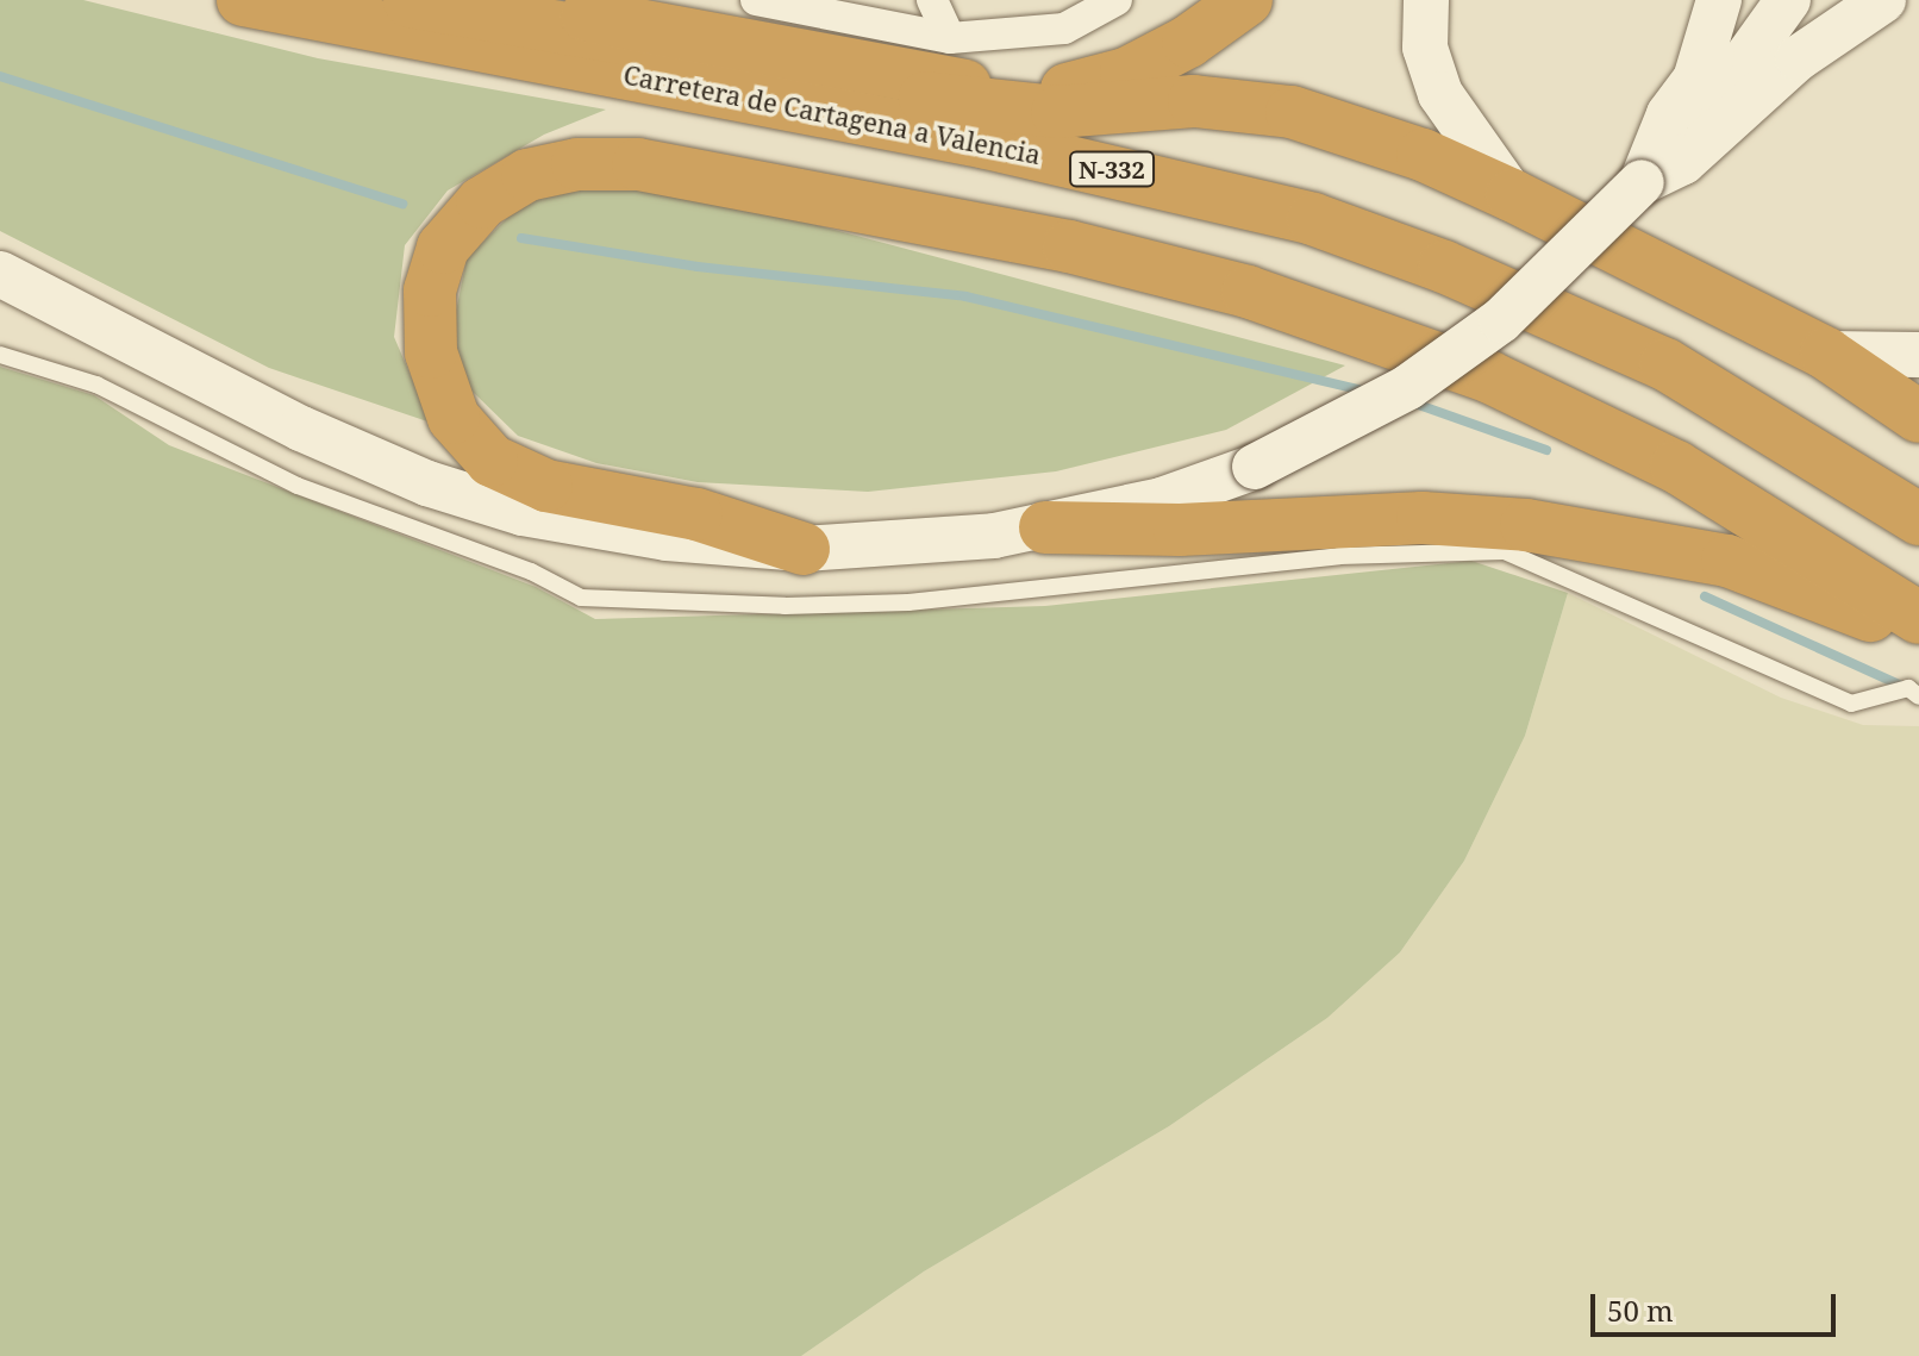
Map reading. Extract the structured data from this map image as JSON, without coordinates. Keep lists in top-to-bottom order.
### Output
{
  "streets": {
    "highway": ["Carretera de Cartagena a Valencia", "N-332"]
  },
  "scale_bar": "50 m"
}
